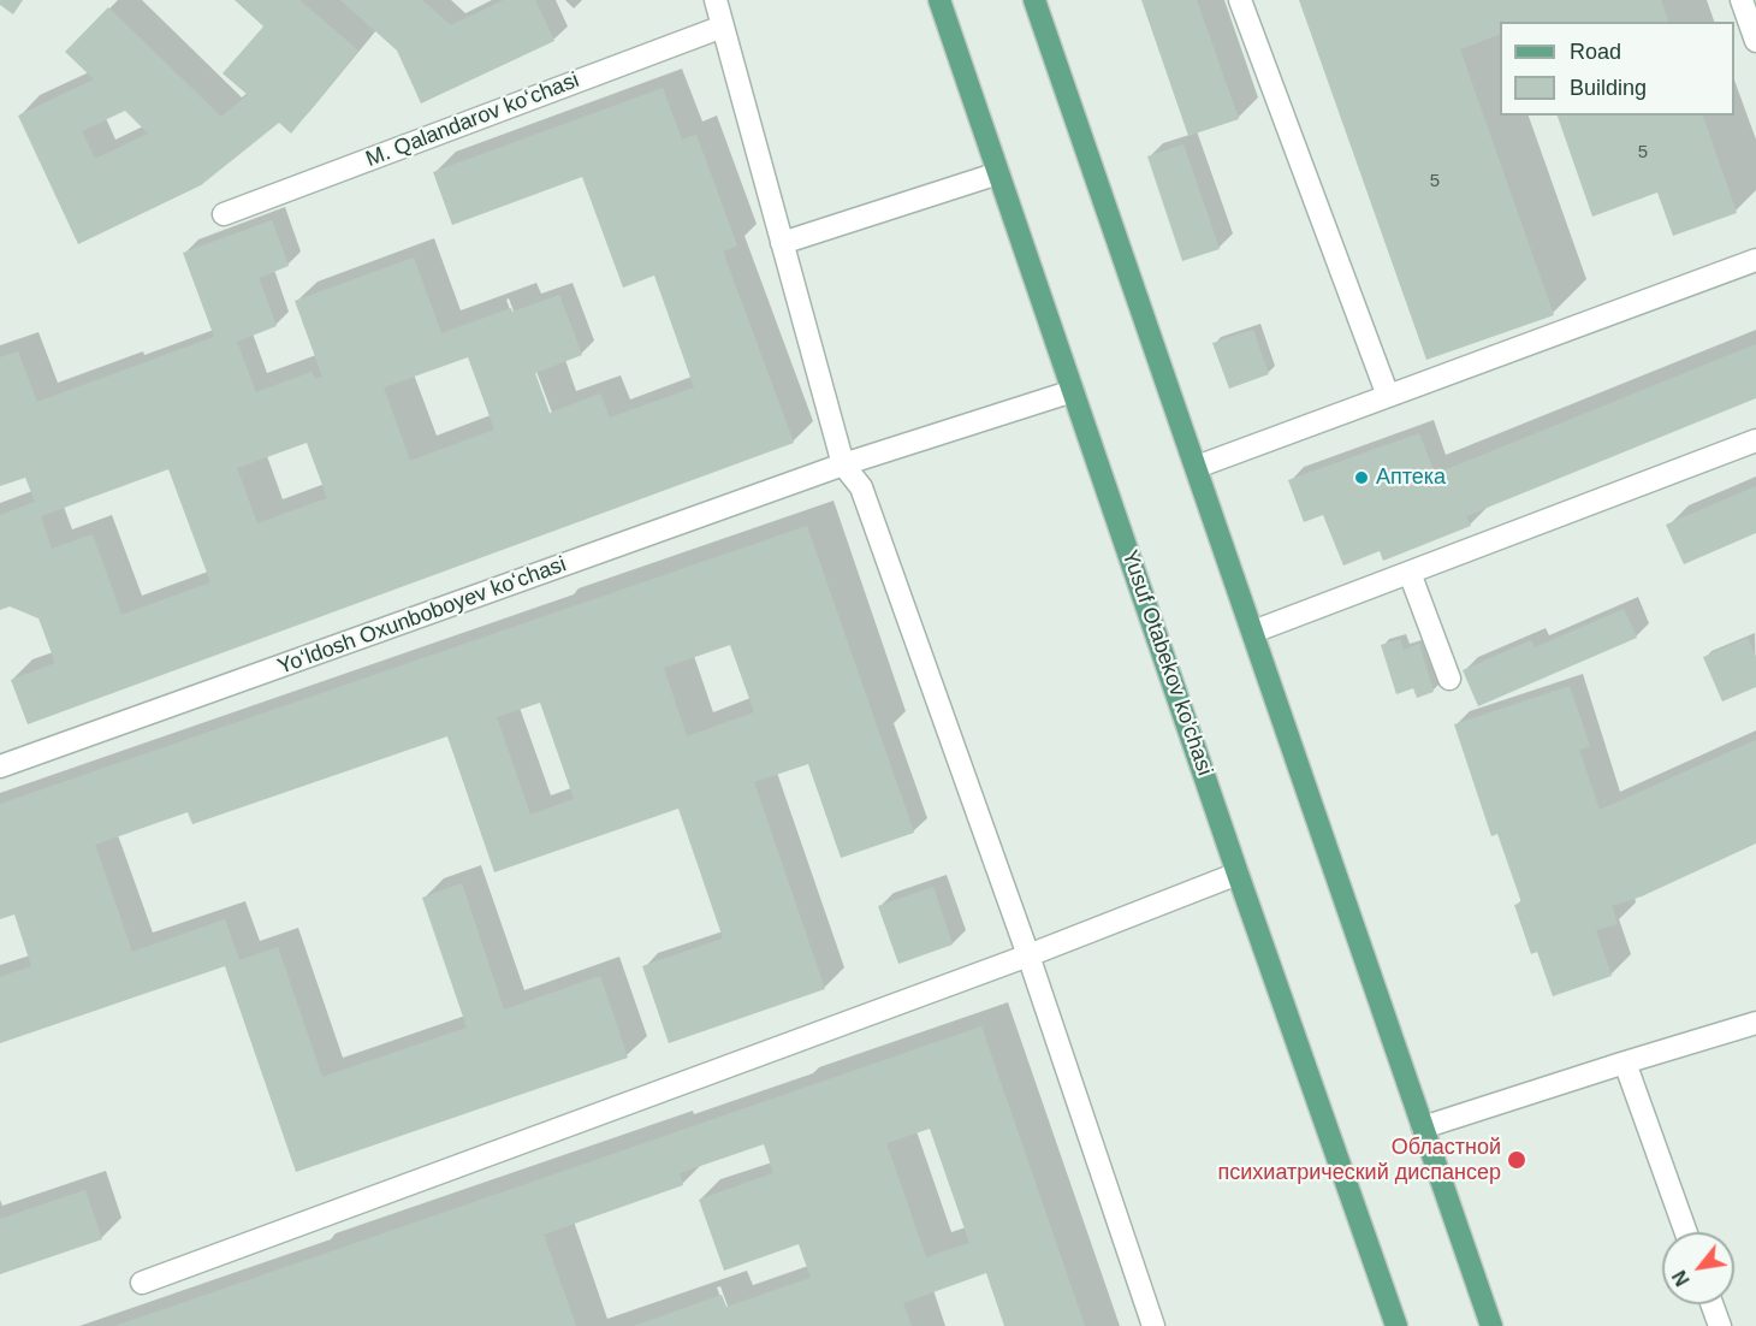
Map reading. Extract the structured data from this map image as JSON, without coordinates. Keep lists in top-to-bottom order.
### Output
{
  "streets": {
    "main road": ["Yusuf Otabekov ko'chasi"],
    "street": ["M. Qalandarov koʻchasi", "Yoʻldosh Oxunboboyev koʻchasi"]
  },
  "crossings": [
    ["Yoʻldosh Oxunboboyev koʻchasi", "Yusuf Otabekov ko'chasi"]
  ],
  "places": ["Аптека", "Областной психиатрический диспансер"],
  "house_numbers": ["5", "5"],
  "legend": ["Road", "Building"],
  "north": "bottom left"
}
